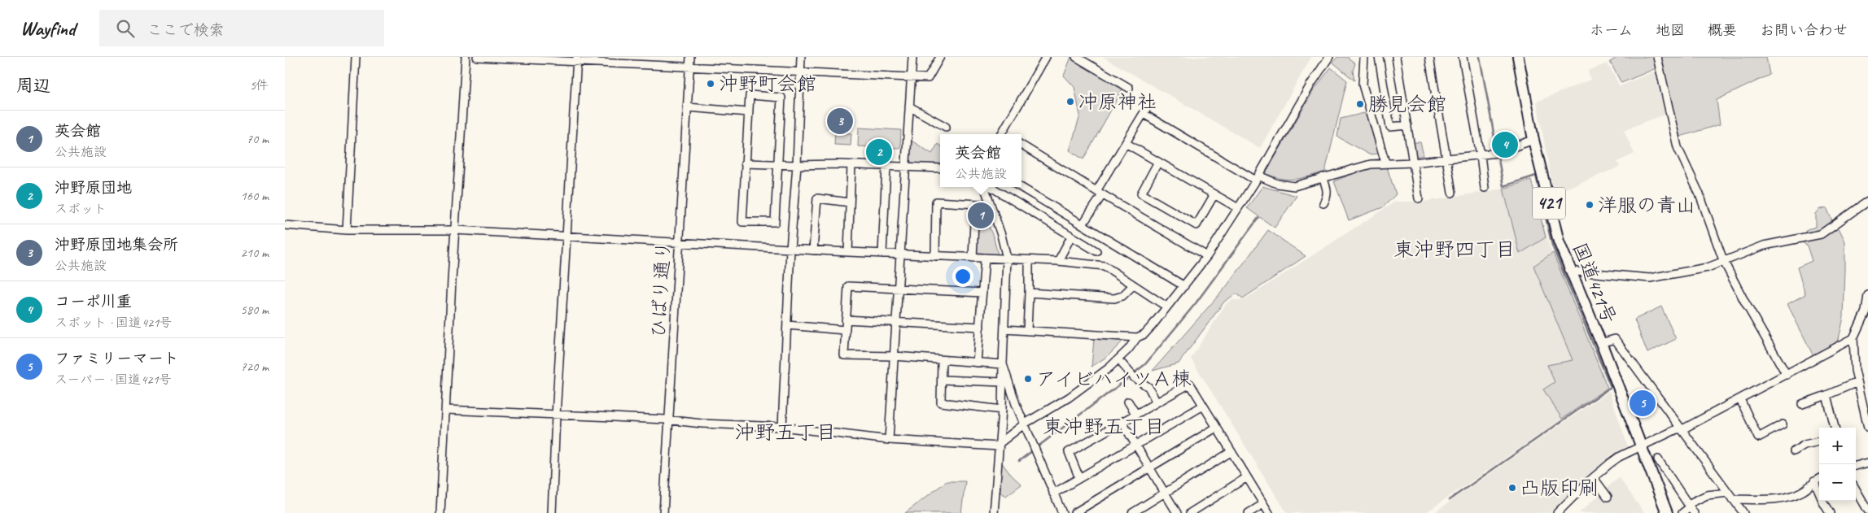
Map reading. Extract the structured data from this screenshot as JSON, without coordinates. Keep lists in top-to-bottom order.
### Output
{
  "streets": {
    "highway": ["421", "国道421号"],
    "street": ["ひばり通り"]
  },
  "districts": ["東沖野四丁目", "東沖野五丁目", "沖野五丁目"],
  "places": [
    "沖野町会館",
    "冲原神社",
    "勝見会館",
    "洋服の青山",
    "アイビハイツＡ棟",
    "凸版印刷"
  ],
  "page": {
    "header": "Wayfind",
    "search": "ここで検索",
    "nav": [
      "ホーム",
      "地図",
      "概要",
      "お問い合わせ"
    ],
    "heading": ["周辺", "5件"],
    "pins": [
      "3",
      "4",
      "2",
      "1",
      "5"
    ],
    "list": [
      {
        "mark": "1",
        "name": "英会館",
        "note": "公共施設",
        "value": "70 m"
      },
      {
        "mark": "2",
        "name": "沖野原団地",
        "note": "スポット",
        "value": "160 m"
      },
      {
        "mark": "3",
        "name": "沖野原団地集会所",
        "note": "公共施設",
        "value": "210 m"
      },
      {
        "mark": "4",
        "name": "コーポ川重",
        "note": "スポット · 国道421号",
        "value": "580 m"
      },
      {
        "mark": "5",
        "name": "ファミリーマート",
        "note": "スーパー · 国道421号",
        "value": "720 m"
      }
    ],
    "popup": ["英会館", "公共施設"],
    "map_buttons": ["+", "−"]
  }
}
